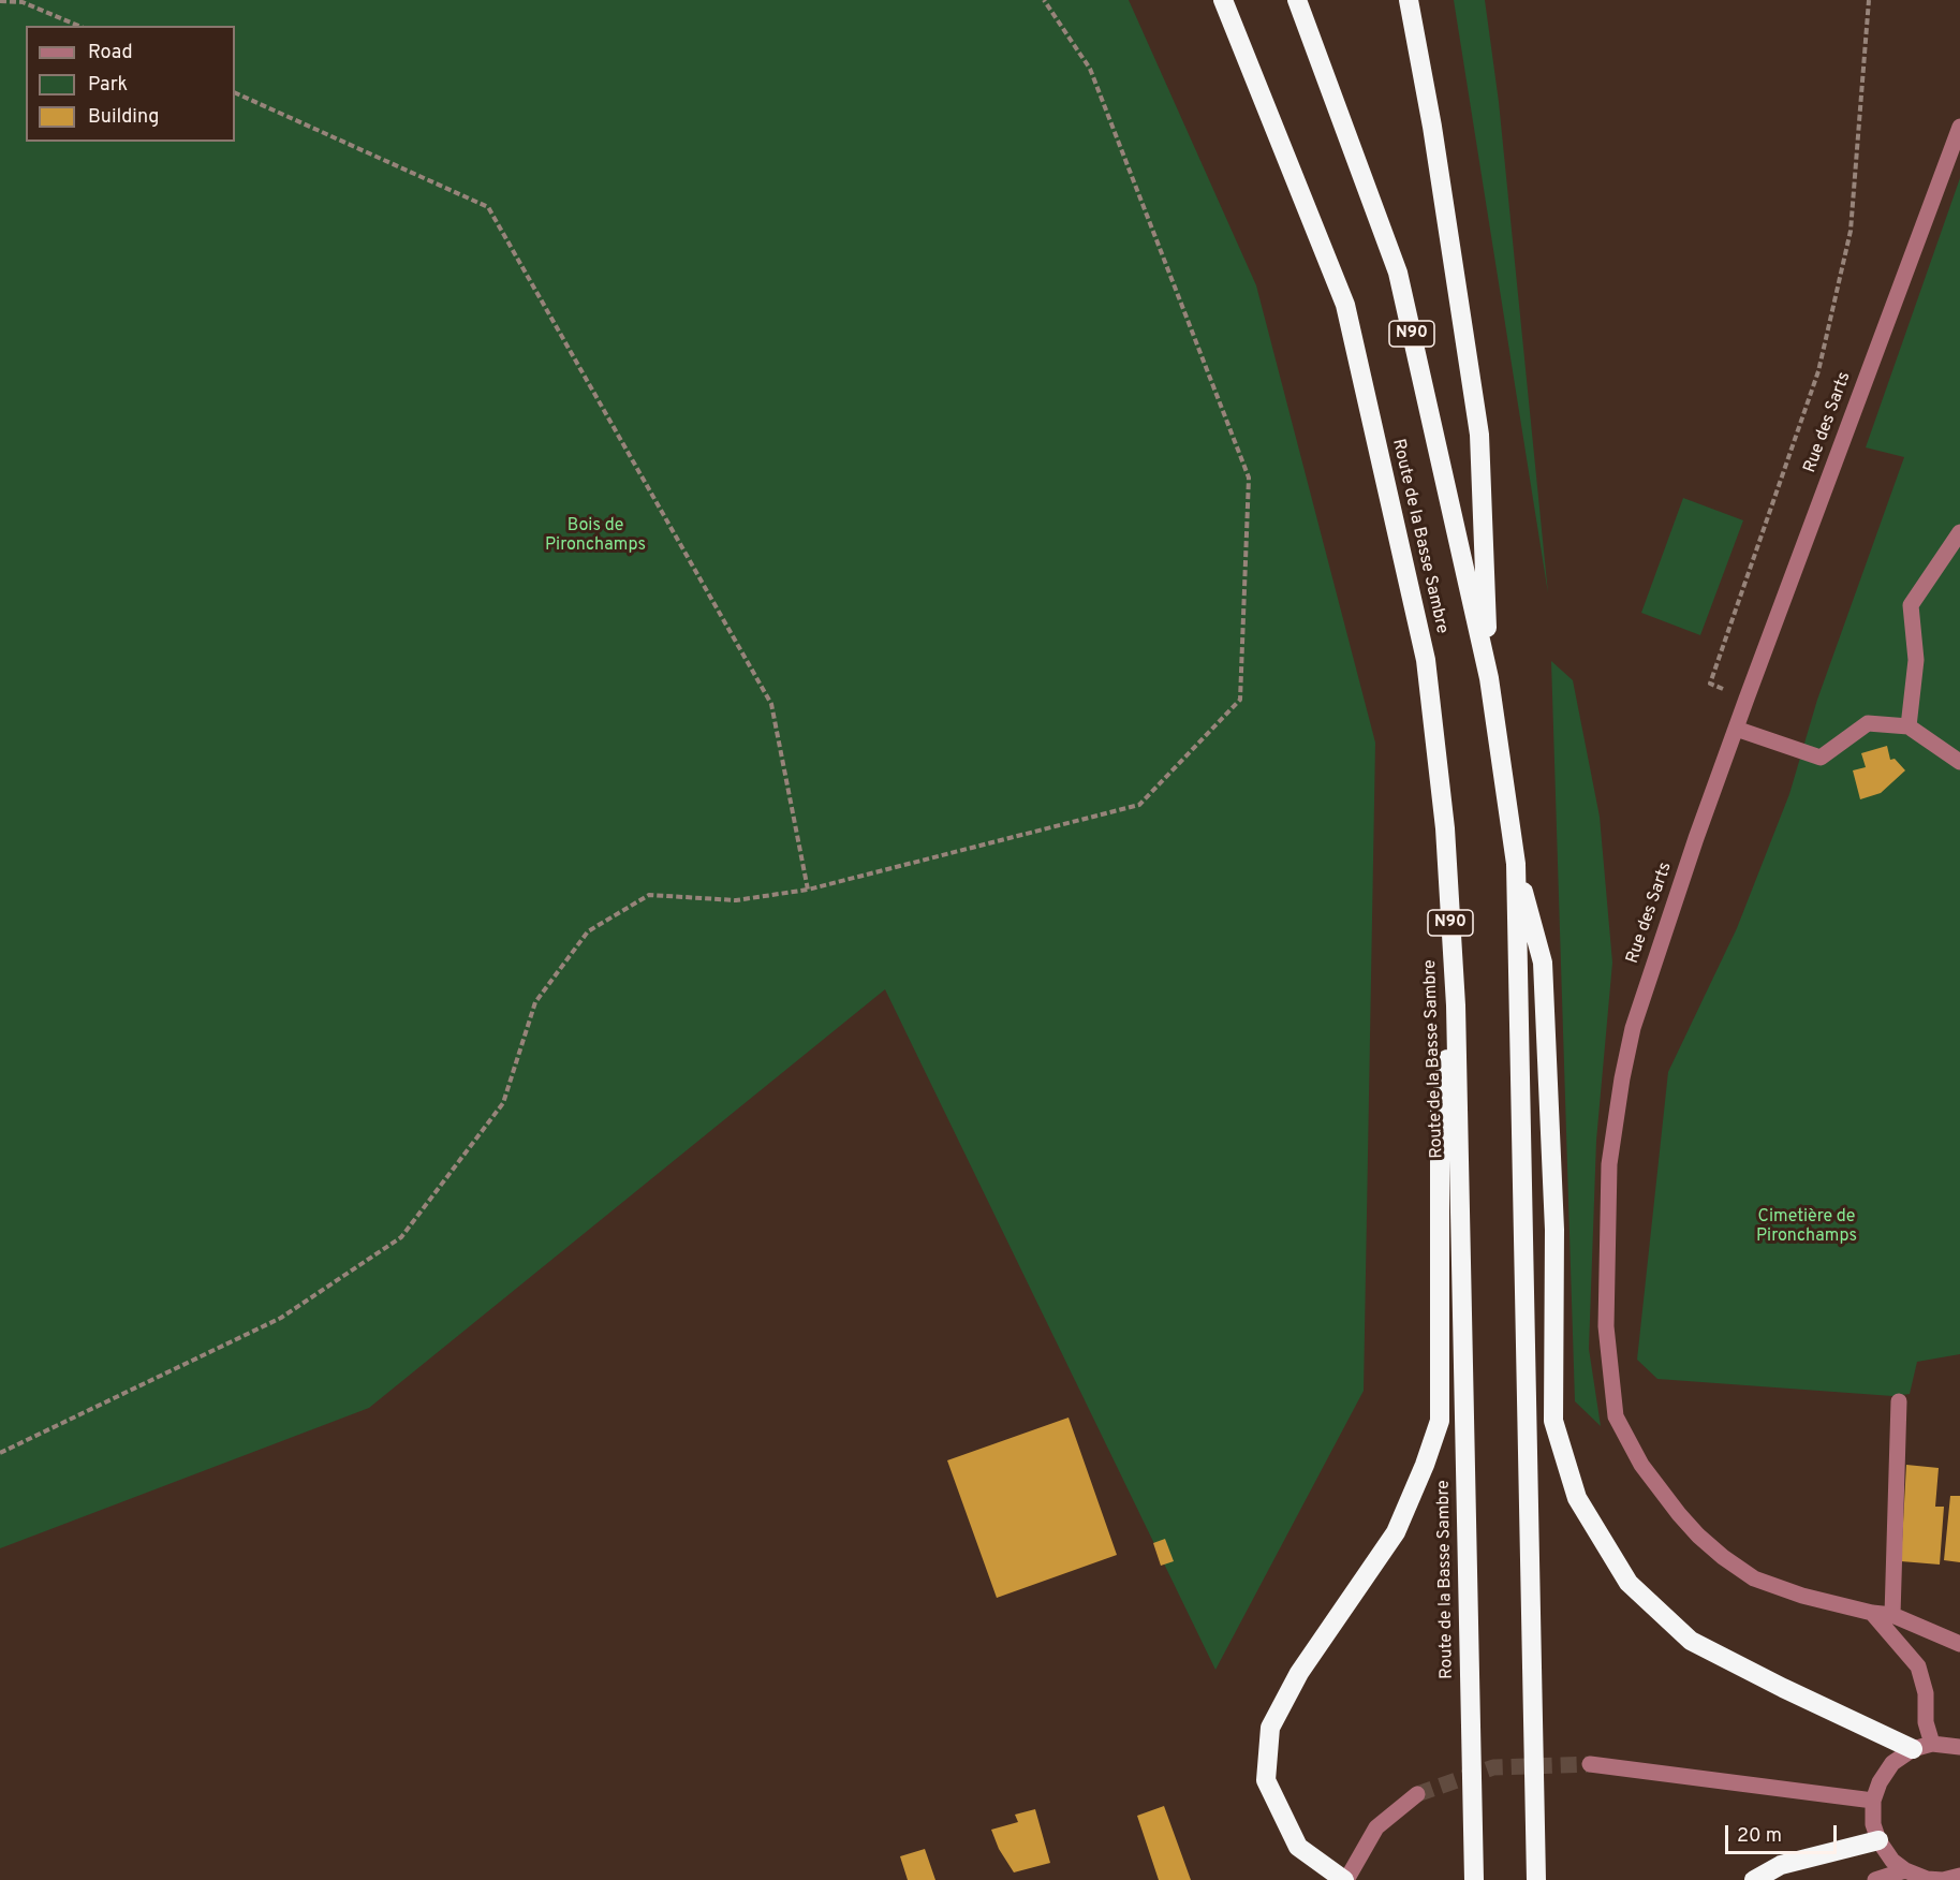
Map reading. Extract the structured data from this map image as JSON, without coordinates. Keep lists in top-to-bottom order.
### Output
{
  "streets": {
    "highway": ["N90", "Route de la Basse Sambre"],
    "street": ["Rue des Sarts"]
  },
  "parks": ["Bois de Pironchamps", "Cimetière de Pironchamps"],
  "legend": ["Road", "Park", "Building"],
  "scale_bar": "20 m"
}
